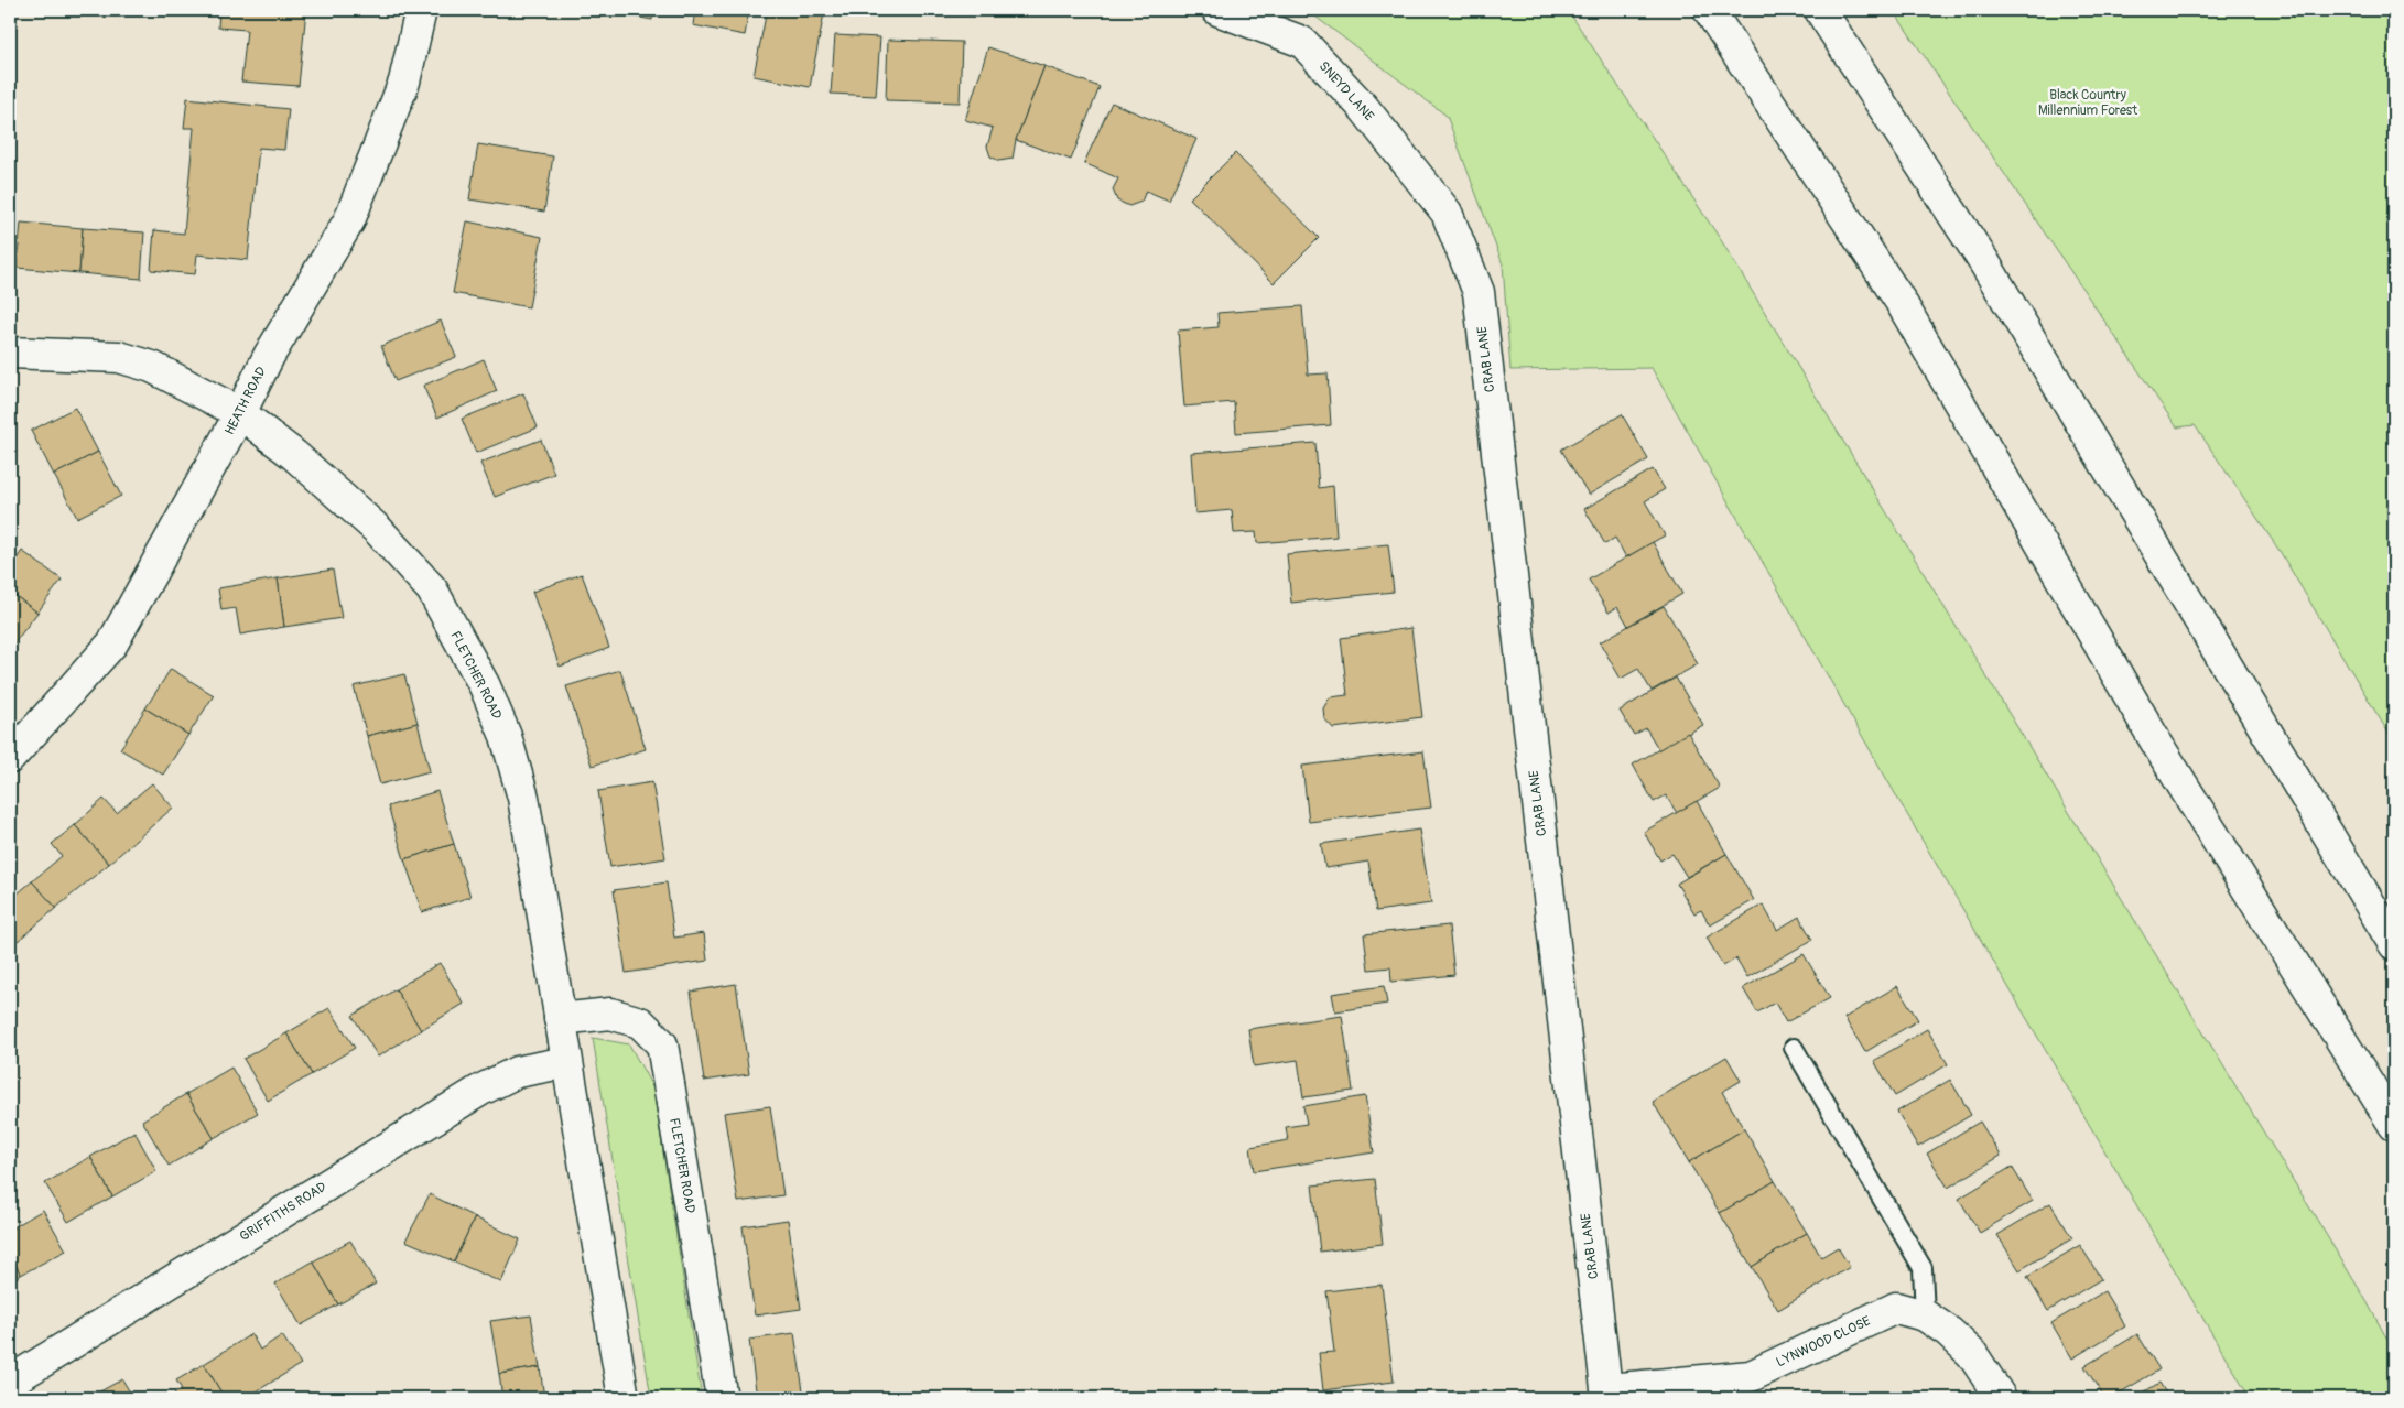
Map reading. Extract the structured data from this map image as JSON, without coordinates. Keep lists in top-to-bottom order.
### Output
{
  "streets": {
    "main road": [
      "SNEYD LANE",
      "CRAB LANE",
      "HEATH ROAD",
      "FLETCHER ROAD",
      "GRIFFITHS ROAD",
      "LYNWOOD CLOSE"
    ]
  },
  "crossings": [
    ["SNEYD LANE", "CRAB LANE"],
    ["CRAB LANE", "LYNWOOD CLOSE"],
    ["HEATH ROAD", "FLETCHER ROAD"],
    ["FLETCHER ROAD", "GRIFFITHS ROAD"]
  ],
  "parks": ["Black Country Millennium Forest"]
}
